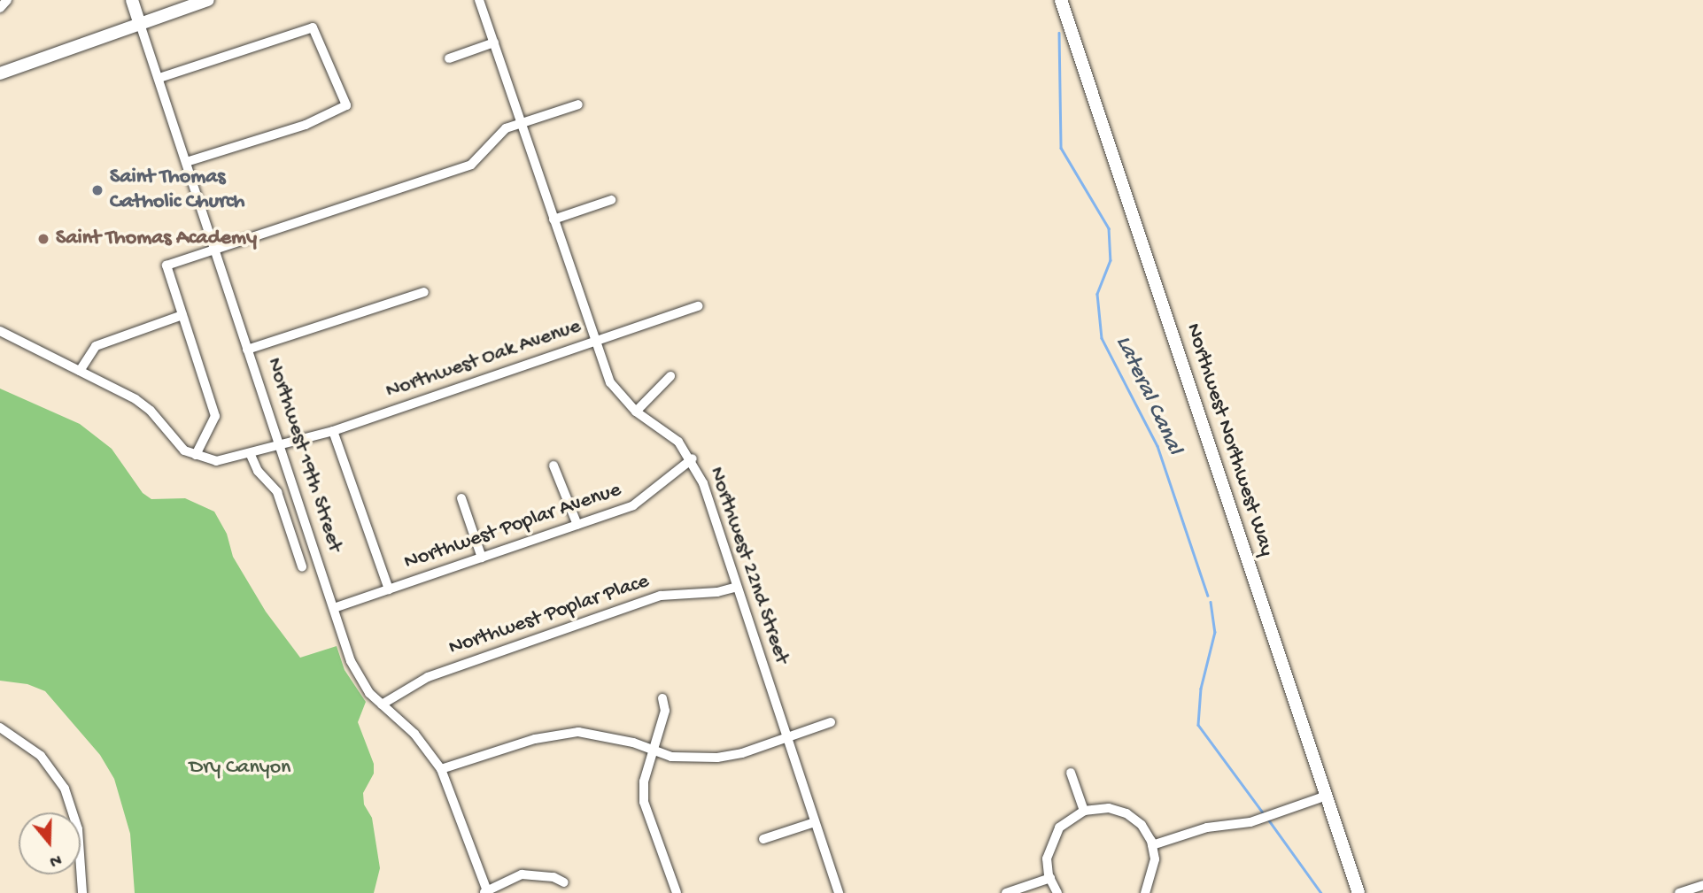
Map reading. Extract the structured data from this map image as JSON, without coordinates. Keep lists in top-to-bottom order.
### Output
{
  "streets": {
    "street": [
      "Northwest Oak Avenue",
      "Northwest Northwest Way",
      "Northwest 19th Street",
      "Northwest Poplar Avenue",
      "Northwest 22nd Street",
      "Northwest Poplar Place"
    ]
  },
  "crossings": [
    ["Northwest Oak Avenue", "Northwest 19th Street"],
    ["Northwest Oak Avenue", "Northwest 22nd Street"],
    ["Northwest 19th Street", "Northwest Poplar Avenue"],
    ["Northwest 19th Street", "Northwest Poplar Place"],
    ["Northwest Poplar Avenue", "Northwest 22nd Street"],
    ["Northwest 22nd Street", "Northwest Poplar Place"]
  ],
  "water": ["Lateral Canal"],
  "parks": ["Dry Canyon"],
  "places": ["Saint Thomas Catholic Church", "Saint Thomas Academy"],
  "north": "bottom"
}
